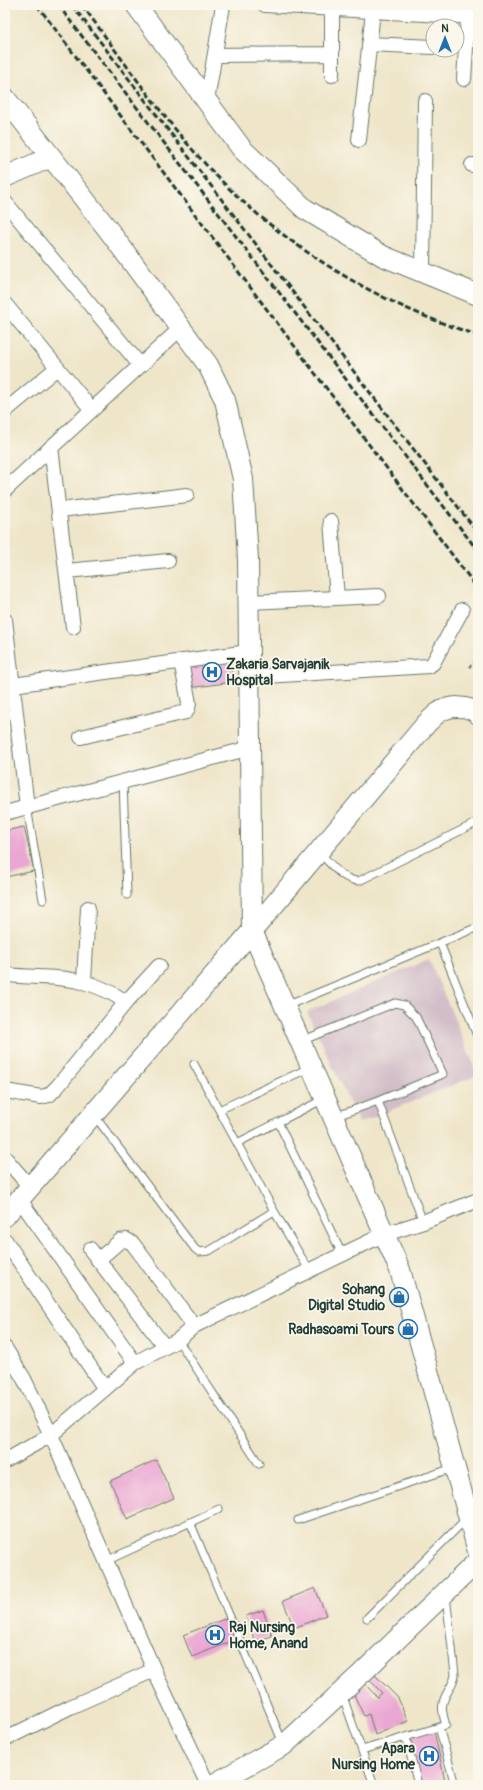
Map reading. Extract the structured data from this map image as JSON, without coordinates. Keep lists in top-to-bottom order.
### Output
{
  "places": {
    "hospital": ["Zakaria Sarvajanik Hospital", "Raj Nursing Home, Anand", "Apara Nursing Home"],
    "shop": ["Sohang Digital Studio", "Radhasoami Tours"]
  },
  "north": "top"
}
